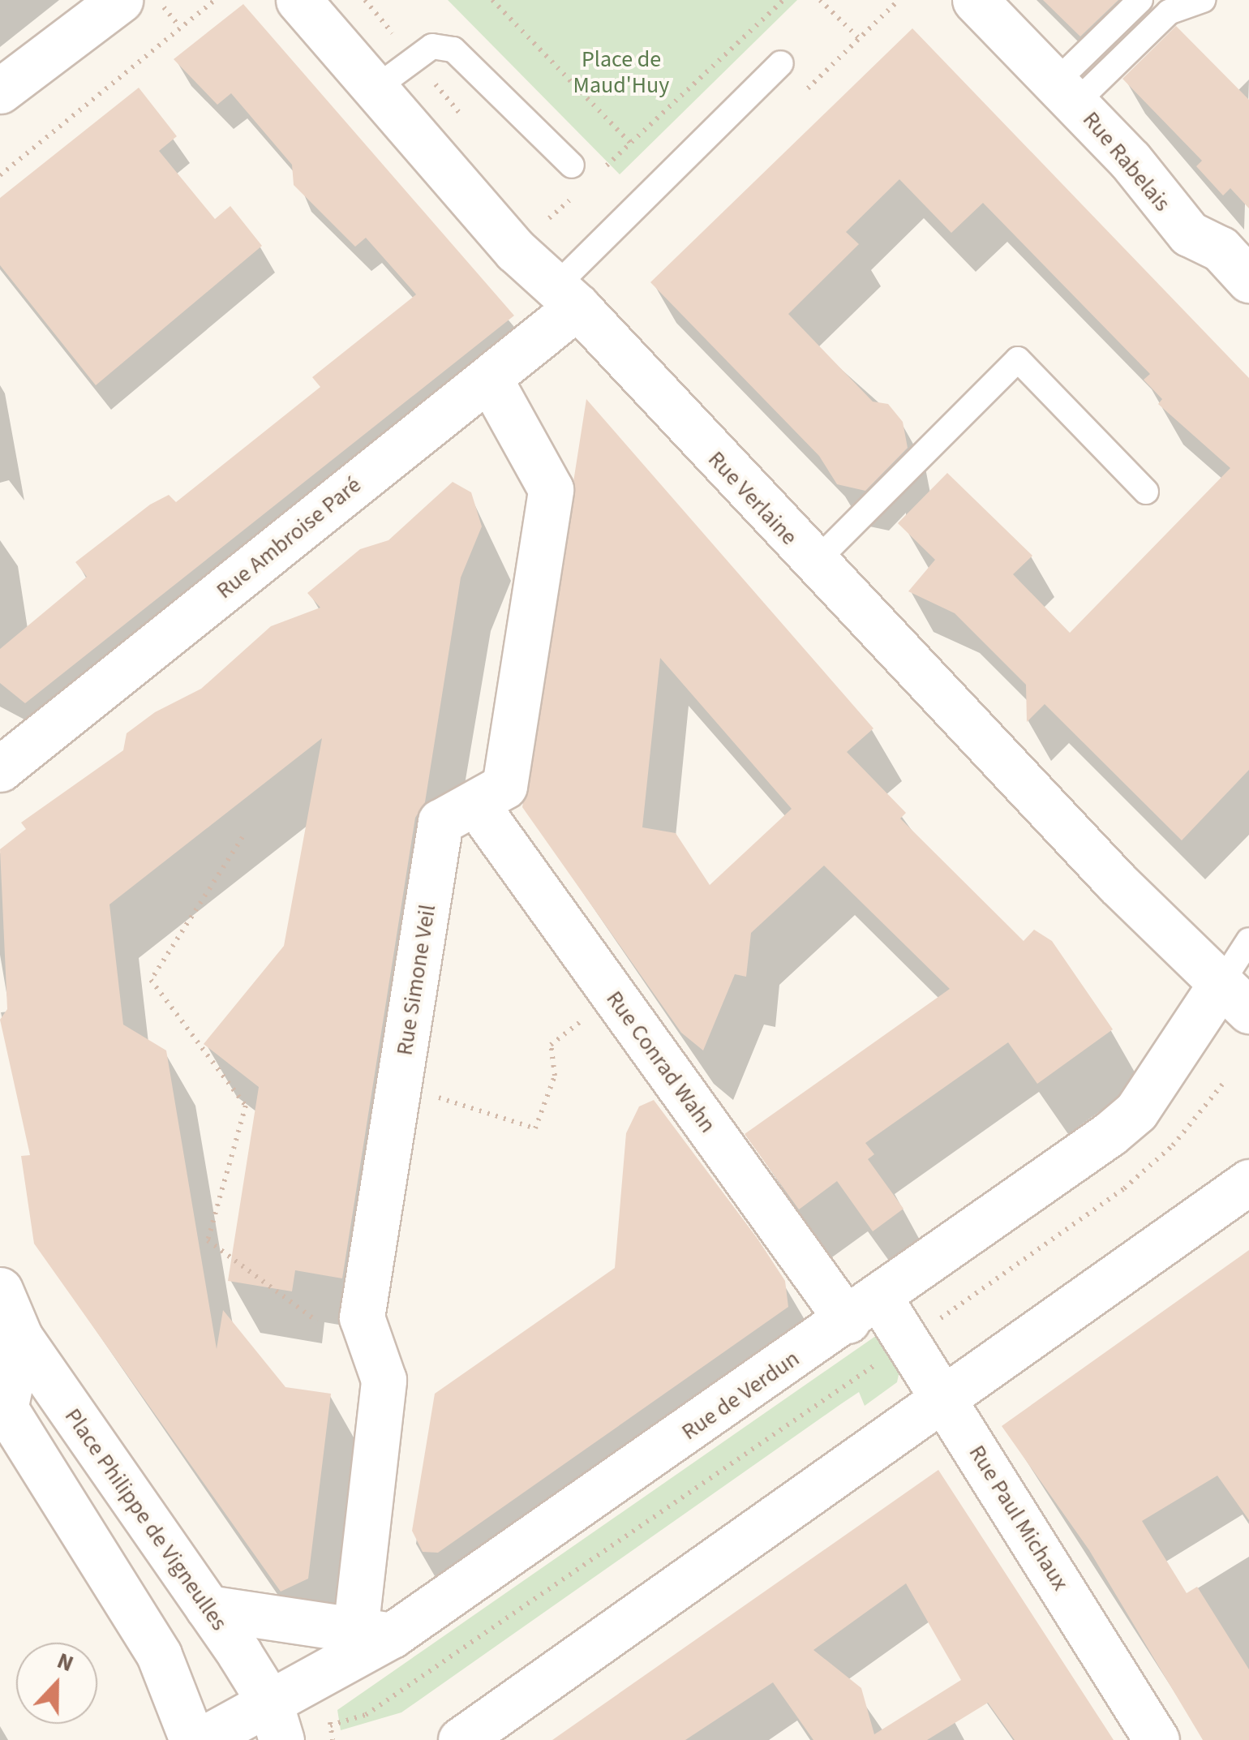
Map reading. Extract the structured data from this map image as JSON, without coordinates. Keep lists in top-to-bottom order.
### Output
{
  "streets": {
    "street": [
      "Rue Rabelais",
      "Rue Verlaine",
      "Rue Ambroise Paré",
      "Rue Simone Veil",
      "Rue Conrad Wahn",
      "Rue de Verdun",
      "Rue Paul Michaux",
      "Place Philippe de Vigneulles"
    ]
  },
  "crossings": [
    ["Rue Verlaine", "Rue Ambroise Paré"],
    ["Rue Verlaine", "Rue de Verdun"],
    ["Rue Ambroise Paré", "Rue Simone Veil"],
    ["Rue Simone Veil", "Rue Conrad Wahn"],
    ["Rue Simone Veil", "Rue de Verdun"],
    ["Rue Conrad Wahn", "Rue de Verdun"],
    ["Rue Conrad Wahn", "Rue Paul Michaux"],
    ["Rue de Verdun", "Rue Paul Michaux"],
    ["Rue de Verdun", "Place Philippe de Vigneulles"]
  ],
  "parks": ["Place de Maud'Huy"],
  "north": "top"
}
